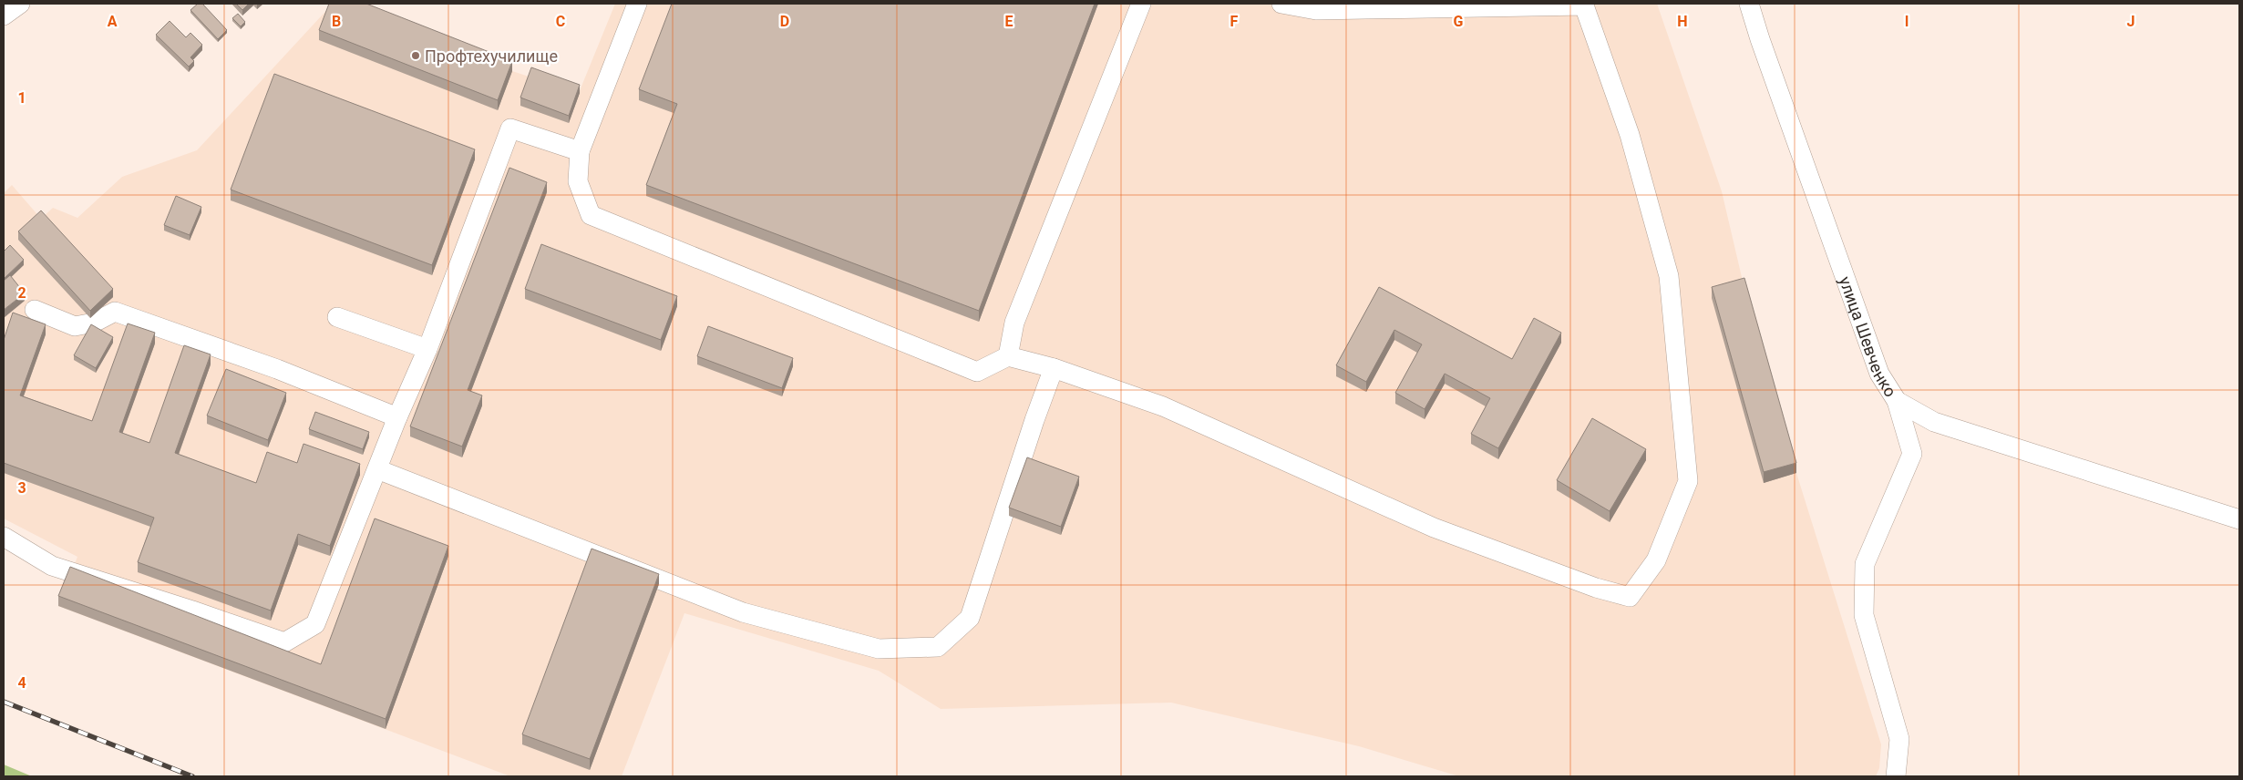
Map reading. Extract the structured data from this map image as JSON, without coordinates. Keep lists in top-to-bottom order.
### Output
{
  "streets": {
    "street": ["улица Шевченко"]
  },
  "places": ["Профтехучилище"],
  "grid": {
    "columns": [
      "A",
      "B",
      "C",
      "D",
      "E",
      "F",
      "G",
      "H",
      "I",
      "J"
    ],
    "rows": [
      "1",
      "2",
      "3",
      "4"
    ]
  }
}
